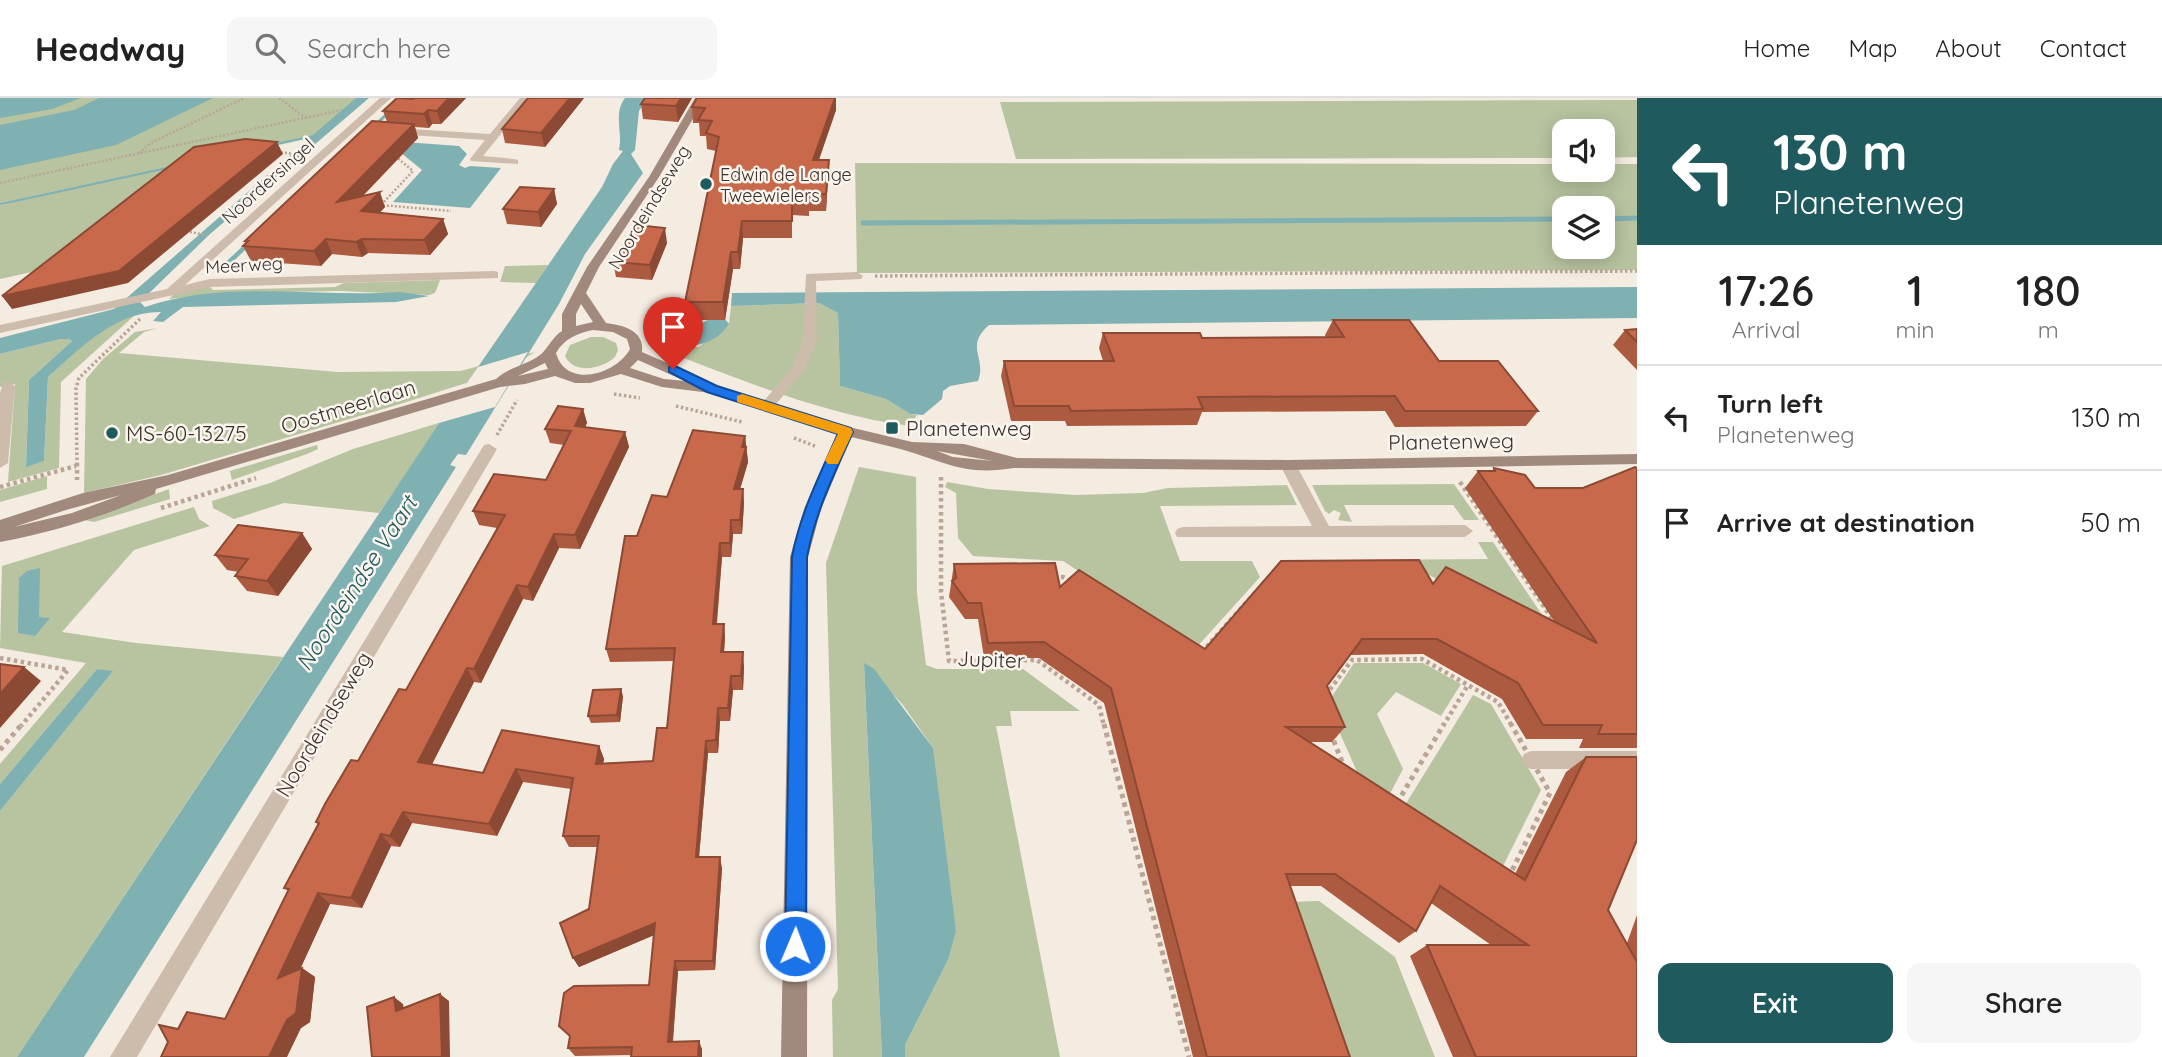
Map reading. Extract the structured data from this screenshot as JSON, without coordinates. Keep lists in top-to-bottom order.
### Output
{
  "streets": {
    "street": [
      "Noordersingel",
      "Noordeindseweg",
      "Meerweg",
      "Oostmeerlaan",
      "Planetenweg"
    ],
    "path": ["Jupiter"]
  },
  "crossings": [
    ["Noordersingel", "Meerweg"],
    ["Noordeindseweg", "Oostmeerlaan"],
    ["Noordeindseweg", "Planetenweg"],
    ["Oostmeerlaan", "Planetenweg"]
  ],
  "water": ["Noordeindse Vaart"],
  "places": {
    "other": ["Edwin de Lange Tweewielers", "MS-60-13275"],
    "transit": ["Planetenweg"]
  },
  "page": {
    "header": "Headway",
    "search": "Search here",
    "nav": [
      "Home",
      "Map",
      "About",
      "Contact"
    ],
    "turn": ["130 m", "Planetenweg"],
    "eta": [
      "17:26",
      "Arrival",
      "1",
      "min",
      "180",
      "m"
    ],
    "list": [
      {
        "name": "Turn left",
        "note": "Planetenweg",
        "value": "130 m"
      },
      {
        "name": "Arrive at destination",
        "value": "50 m"
      }
    ],
    "buttons": ["Exit", "Share"]
  }
}
